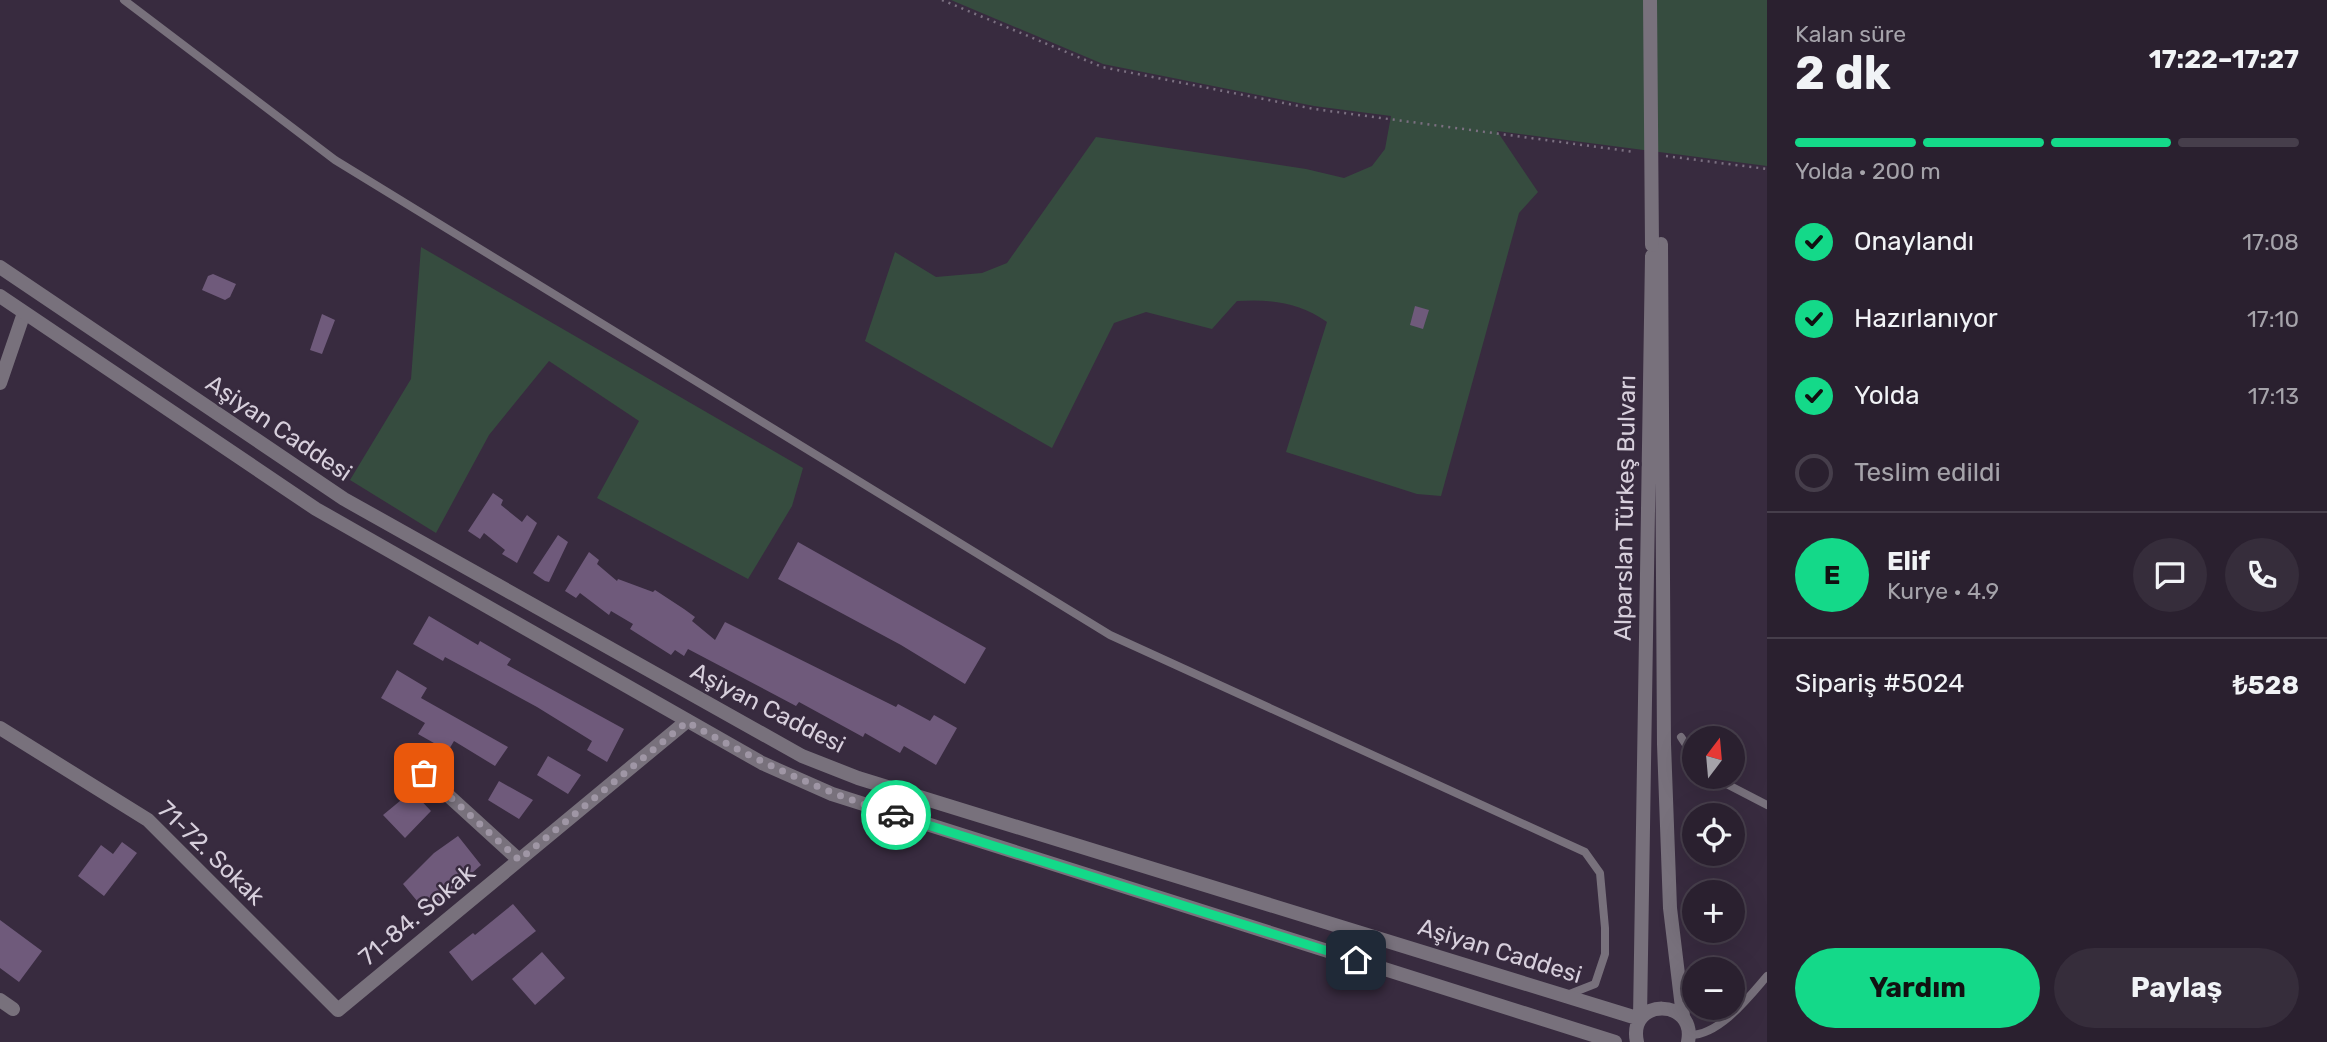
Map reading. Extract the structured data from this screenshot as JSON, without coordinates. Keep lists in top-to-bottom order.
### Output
{
  "streets": {
    "street": [
      "Aşiyan Caddesi",
      "Alparslan Türkeş Bulvarı",
      "71-72. Sokak",
      "71-84. Sokak"
    ]
  },
  "crossings": [
    ["Aşiyan Caddesi", "Alparslan Türkeş Bulvarı"],
    ["Aşiyan Caddesi", "71-84. Sokak"],
    ["71-72. Sokak", "71-84. Sokak"]
  ],
  "north": "top",
  "page": {
    "heading": ["2 dk", "Kalan süre", "17:22–17:27"],
    "panel": [
      "Elif",
      "Kurye · 4.9",
      "Sipariş #5024",
      "₺528"
    ],
    "bar": "Yolda · 200 m",
    "list": [
      ["Onaylandı", "17:08"],
      ["Hazırlanıyor", "17:10"],
      ["Yolda", "17:13"],
      "Teslim edildi"
    ],
    "round": "E",
    "map_buttons": ["+", "−"],
    "buttons": ["Yardım", "Paylaş"]
  }
}
